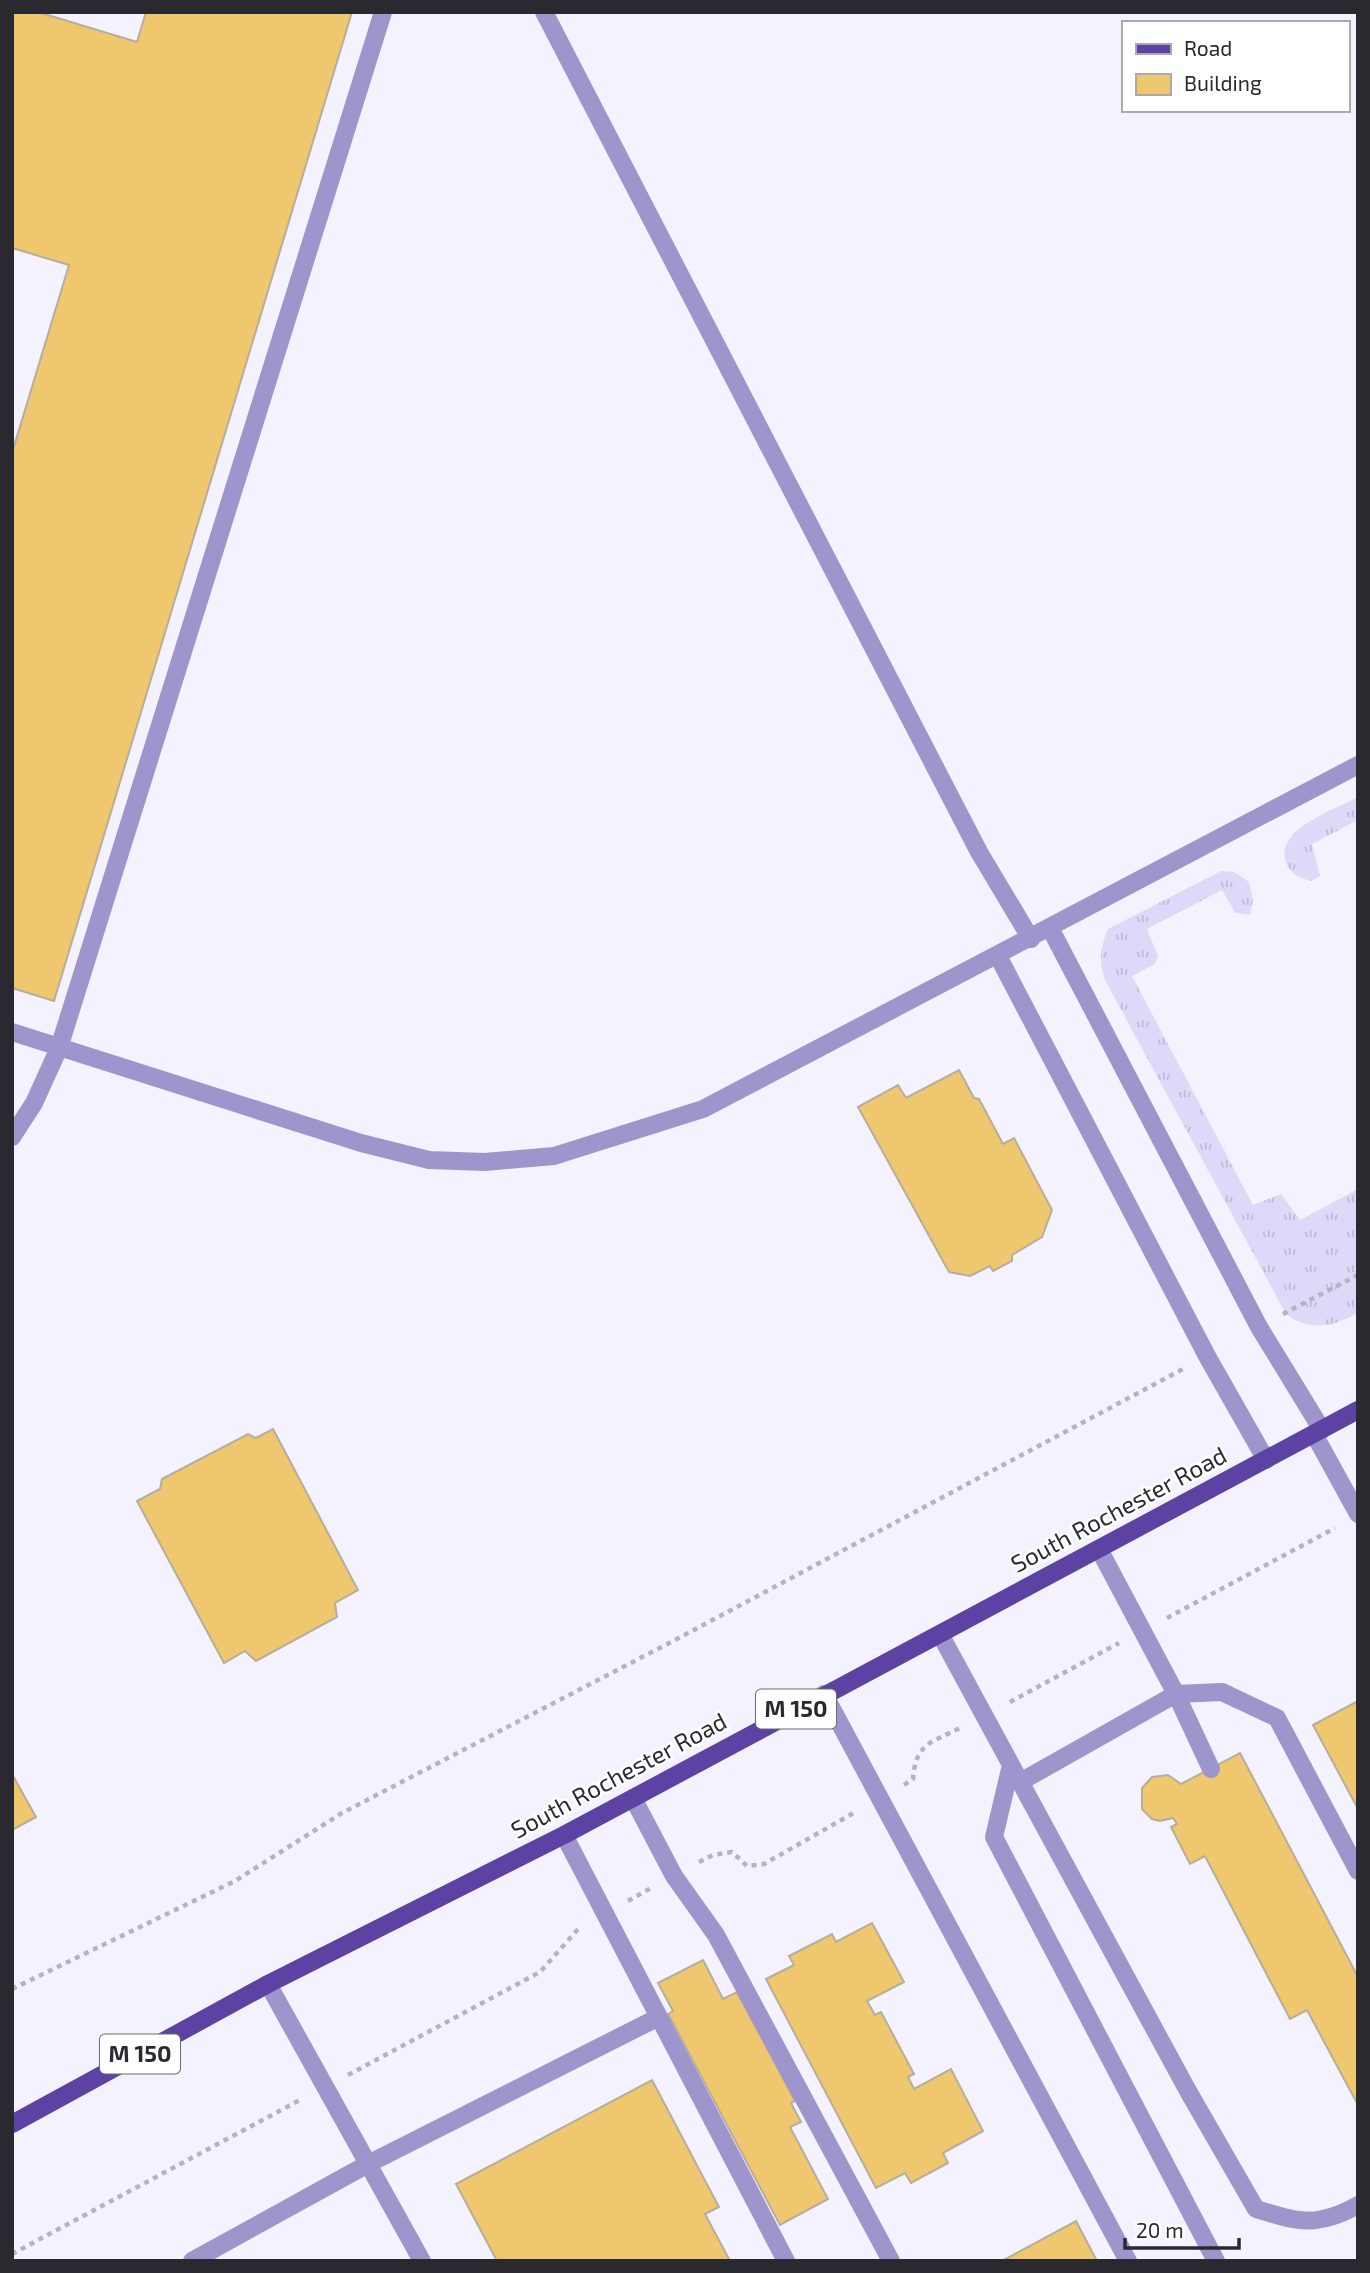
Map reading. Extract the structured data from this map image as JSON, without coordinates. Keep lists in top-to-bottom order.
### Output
{
  "streets": {
    "main road": ["South Rochester Road", "M 150"]
  },
  "legend": ["Road", "Building"],
  "scale_bar": "20 m"
}
